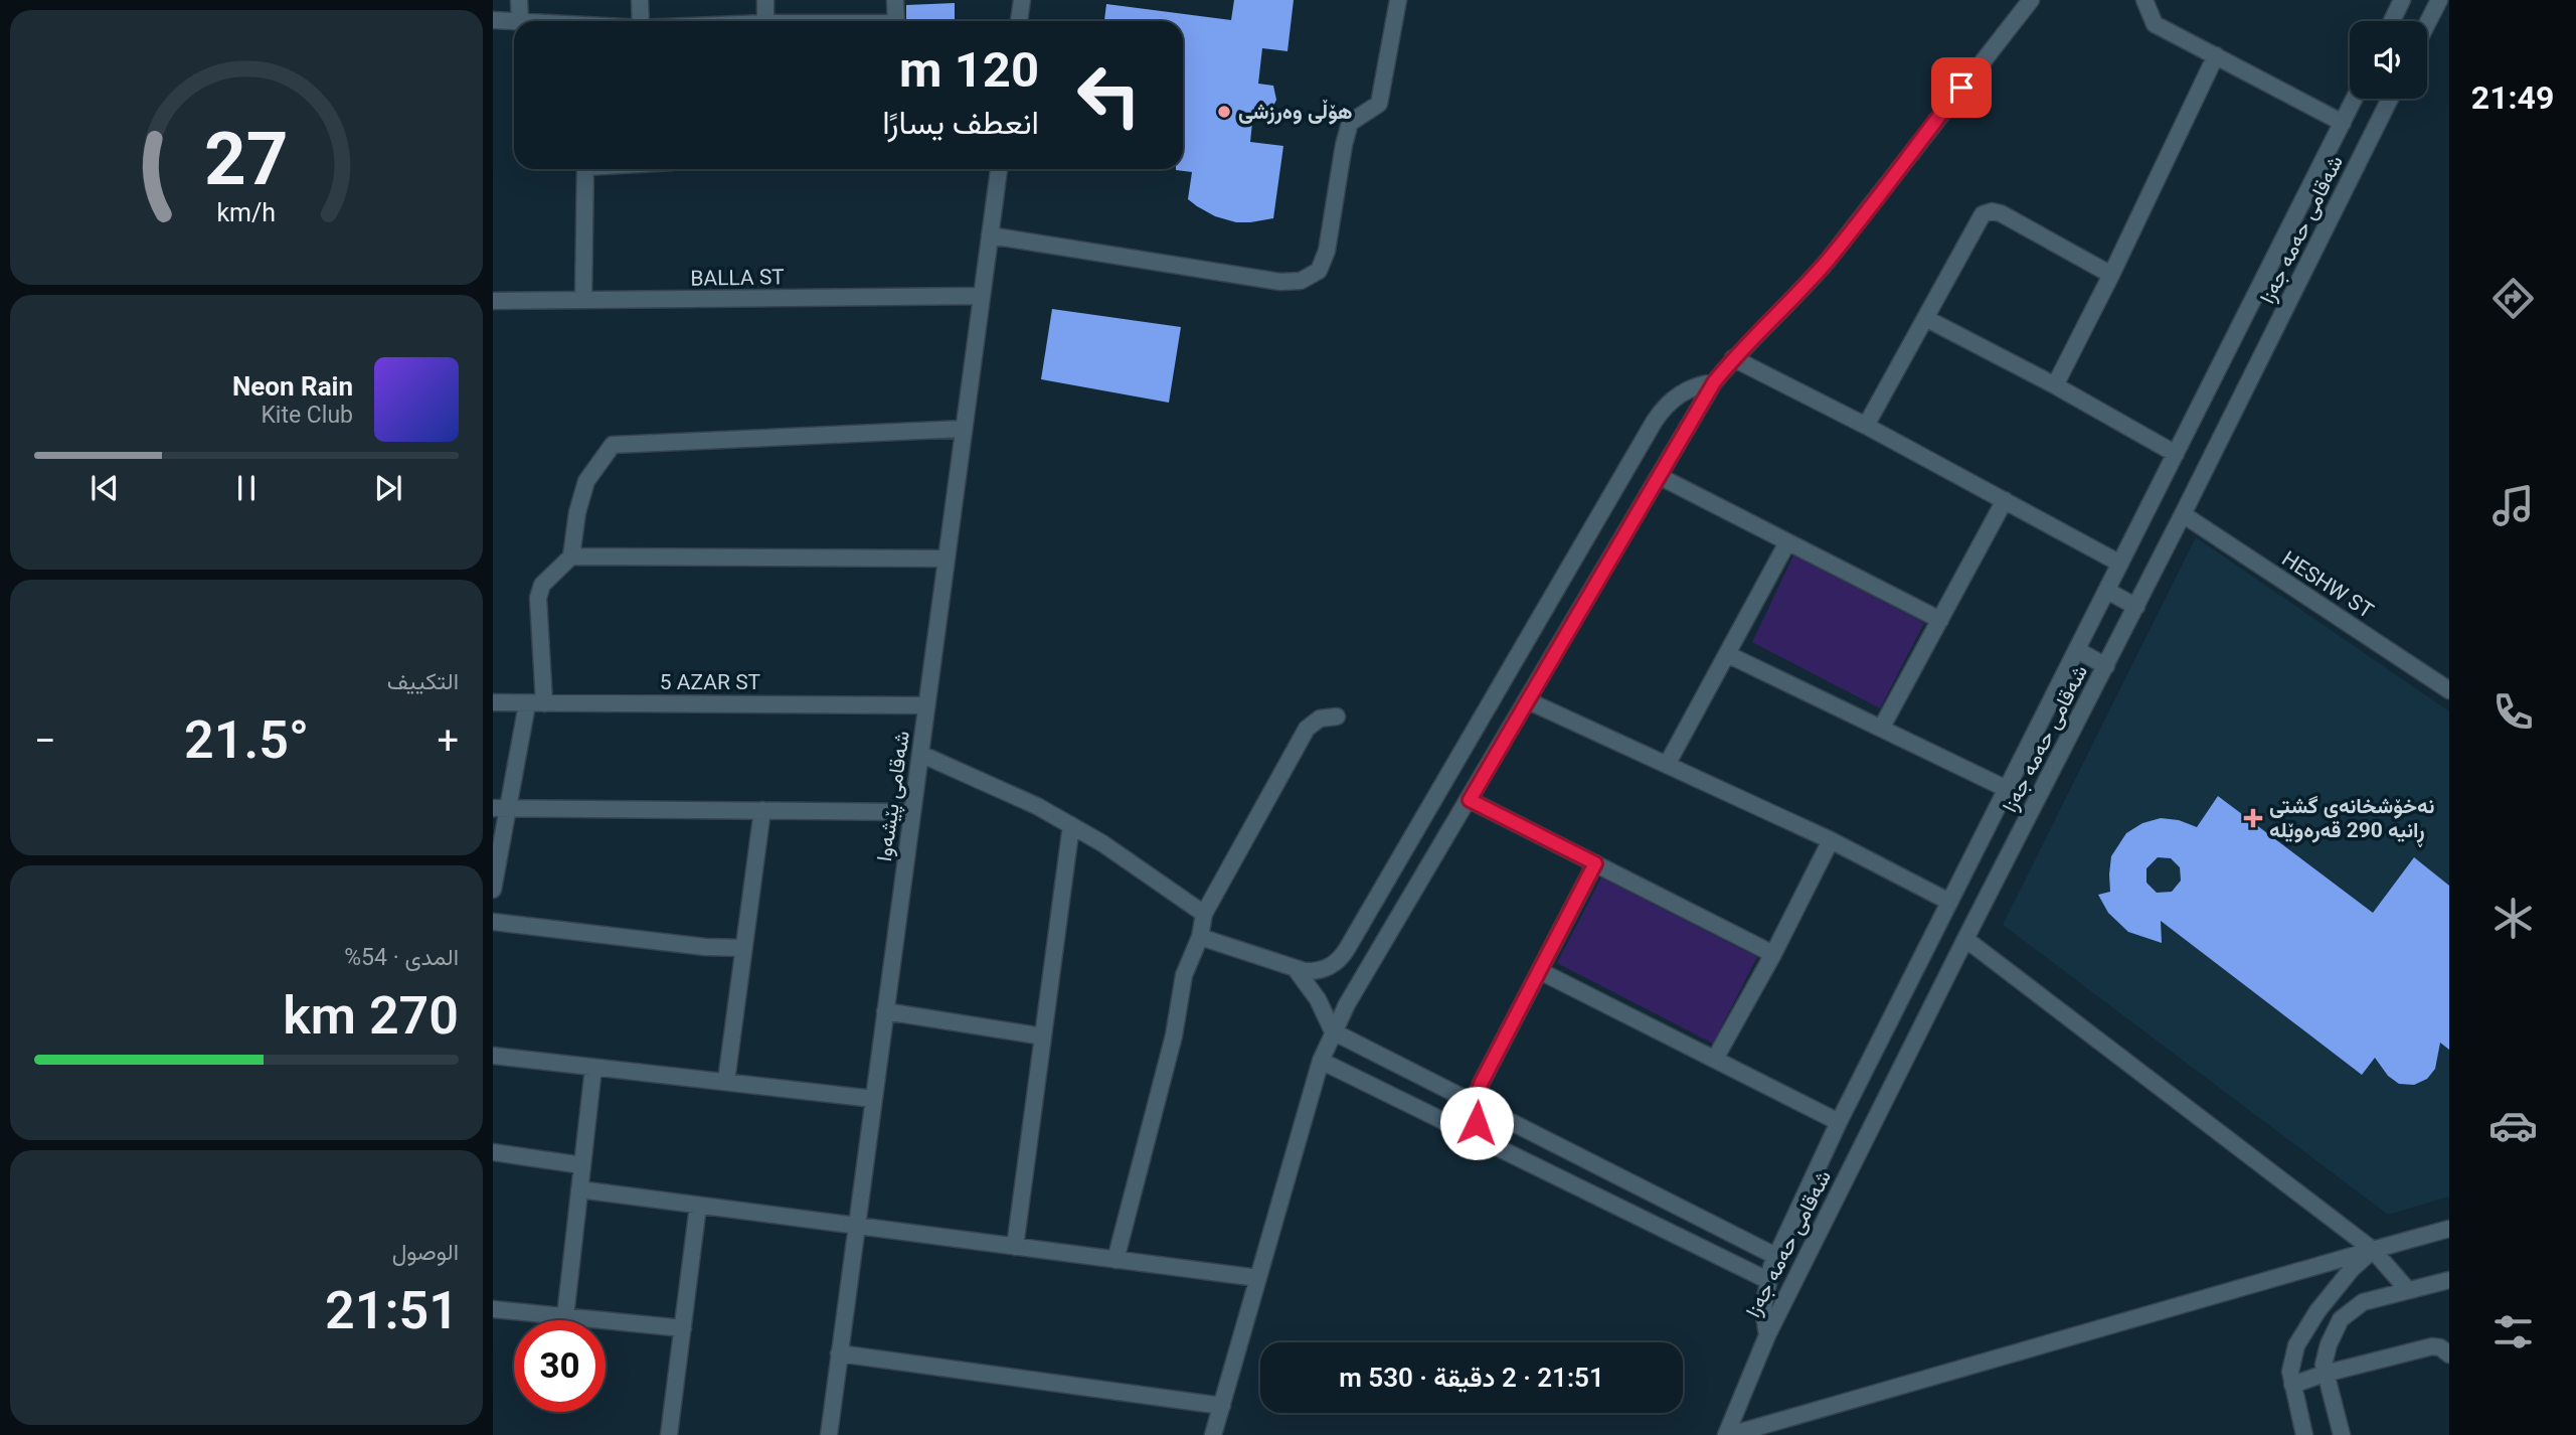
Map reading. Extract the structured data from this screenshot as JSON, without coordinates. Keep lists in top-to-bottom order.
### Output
{
  "streets": {
    "street": [
      "شەقامی حەمە جەزا",
      "BALLA ST",
      "HESHW ST",
      "5 AZAR ST",
      "شەقامی پێشەوا"
    ]
  },
  "crossings": [
    ["شەقامی حەمە جەزا", "HESHW ST"],
    ["BALLA ST", "شەقامی پێشەوا"],
    ["5 AZAR ST", "شەقامی پێشەوا"]
  ],
  "places": {
    "other": ["هۆڵی وەرزشی"],
    "health": ["نەخۆشخانەی گشتی ڕانیە 290 قەرەوێلە"]
  },
  "page": {
    "tabs": "21:49",
    "turn": ["120 m", "انعطف يسارًا"],
    "song": ["Neon Rain", "Kite Club"],
    "tile": [
      "التكييف",
      ["المدى · 54%", "270 km"],
      ["الوصول", "21:51"]
    ],
    "heat": ["−", "21.5°", "+"],
    "limit": "30",
    "trip": "21:51 · 2 دقيقة · 530 m",
    "gauge": ["27", "km/h"]
  }
}
